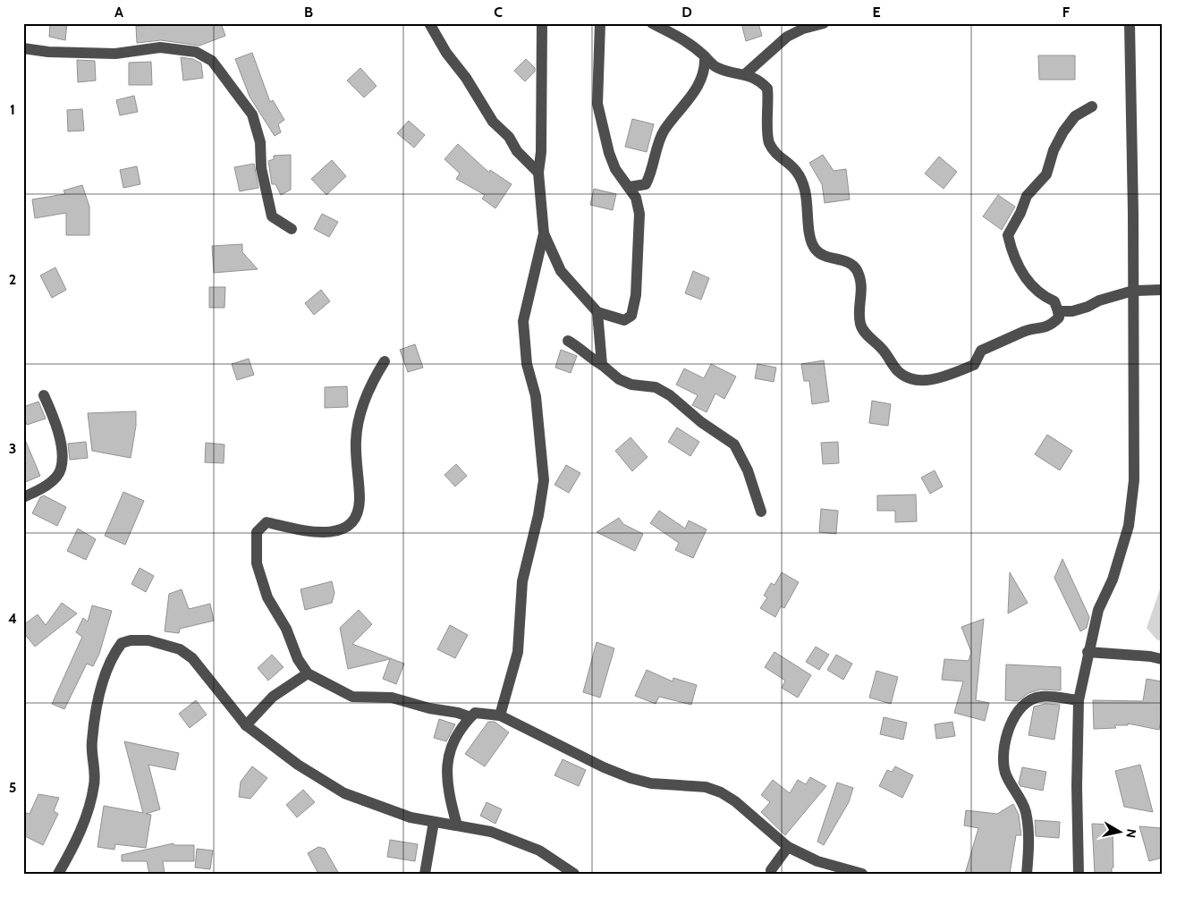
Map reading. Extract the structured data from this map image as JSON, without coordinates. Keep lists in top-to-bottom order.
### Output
{
  "north": "right",
  "grid": {
    "columns": [
      "A",
      "B",
      "C",
      "D",
      "E",
      "F"
    ],
    "rows": [
      "1",
      "2",
      "3",
      "4",
      "5"
    ]
  }
}
